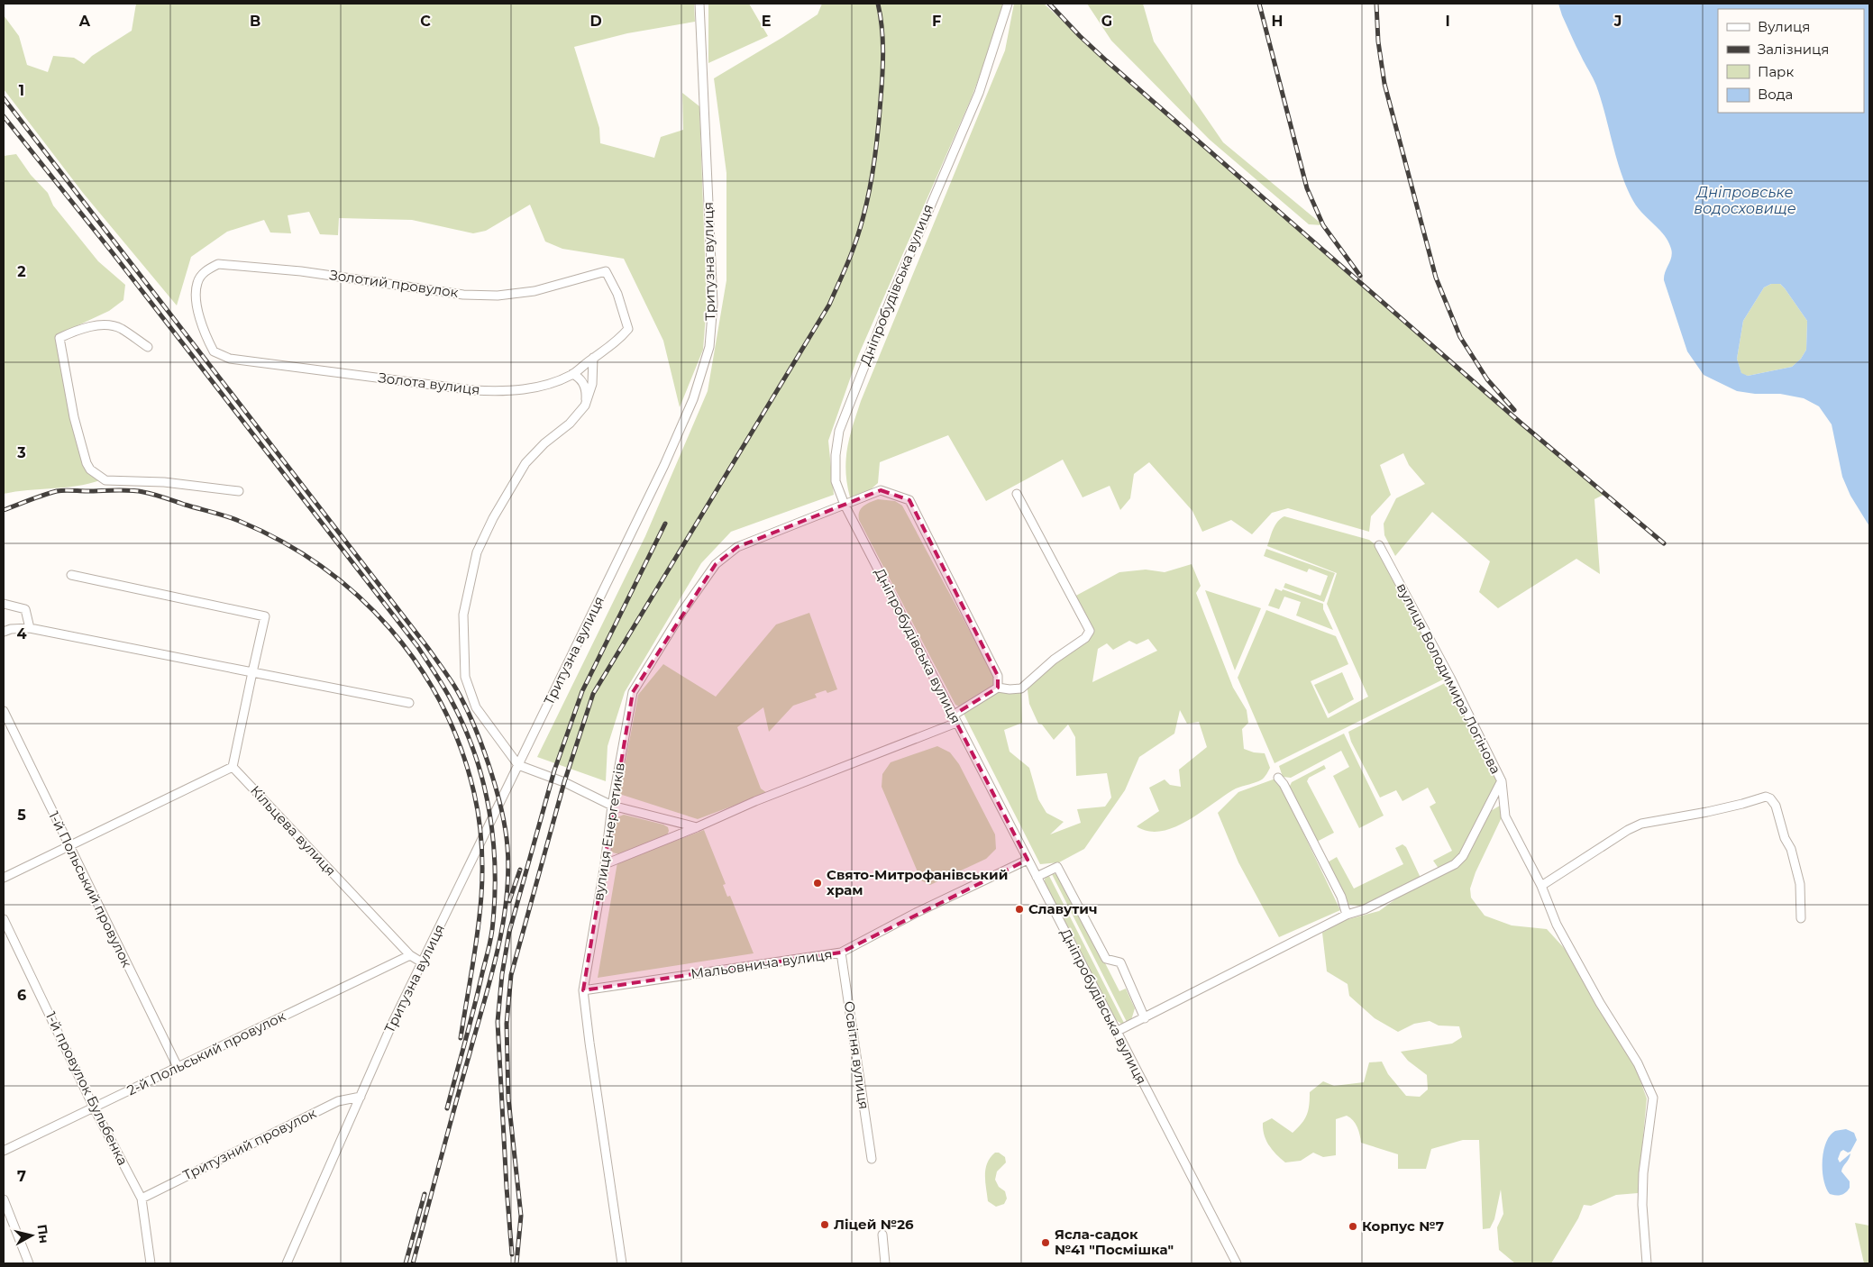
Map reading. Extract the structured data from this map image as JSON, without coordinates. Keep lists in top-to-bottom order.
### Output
{
  "streets": {
    "street": [
      "Тритузна вулиця",
      "Золотий провулок",
      "Дніпробудівська вулиця",
      "Золота вулиця",
      "вулиця Володимира Логінова",
      "Кільцева вулиця",
      "вулиця Енергетиків",
      "1-й Польський провулок",
      "Мальовнича вулиця",
      "2-й Польський провулок",
      "Освітня вулиця",
      "1-й провулок Бульбенка",
      "Тритузний провулок"
    ]
  },
  "crossings": [
    ["Тритузна вулиця", "Кільцева вулиця"],
    ["Тритузна вулиця", "Тритузний провулок"],
    ["Золотий провулок", "Золота вулиця"],
    ["Дніпробудівська вулиця", "вулиця Енергетиків"],
    ["Дніпробудівська вулиця", "Мальовнича вулиця"],
    ["Кільцева вулиця", "2-й Польський провулок"],
    ["вулиця Енергетиків", "Мальовнича вулиця"],
    ["1-й Польський провулок", "2-й Польський провулок"],
    ["Мальовнича вулиця", "Освітня вулиця"],
    ["2-й Польський провулок", "1-й провулок Бульбенка"],
    ["1-й провулок Бульбенка", "Тритузний провулок"]
  ],
  "water": ["Дніпровське водосховище"],
  "places": [
    "Свято-Митрофанівський храм",
    "Славутич",
    "Ліцей №26",
    "Корпус №7",
    "Ясла-садок №41 \"Посмішка\""
  ],
  "legend": [
    "Вулиця",
    "Залізниця",
    "Парк",
    "Вода"
  ],
  "north": "right",
  "grid": {
    "columns": [
      "A",
      "B",
      "C",
      "D",
      "E",
      "F",
      "G",
      "H",
      "I",
      "J"
    ],
    "rows": [
      "1",
      "2",
      "3",
      "4",
      "5",
      "6",
      "7"
    ]
  }
}
